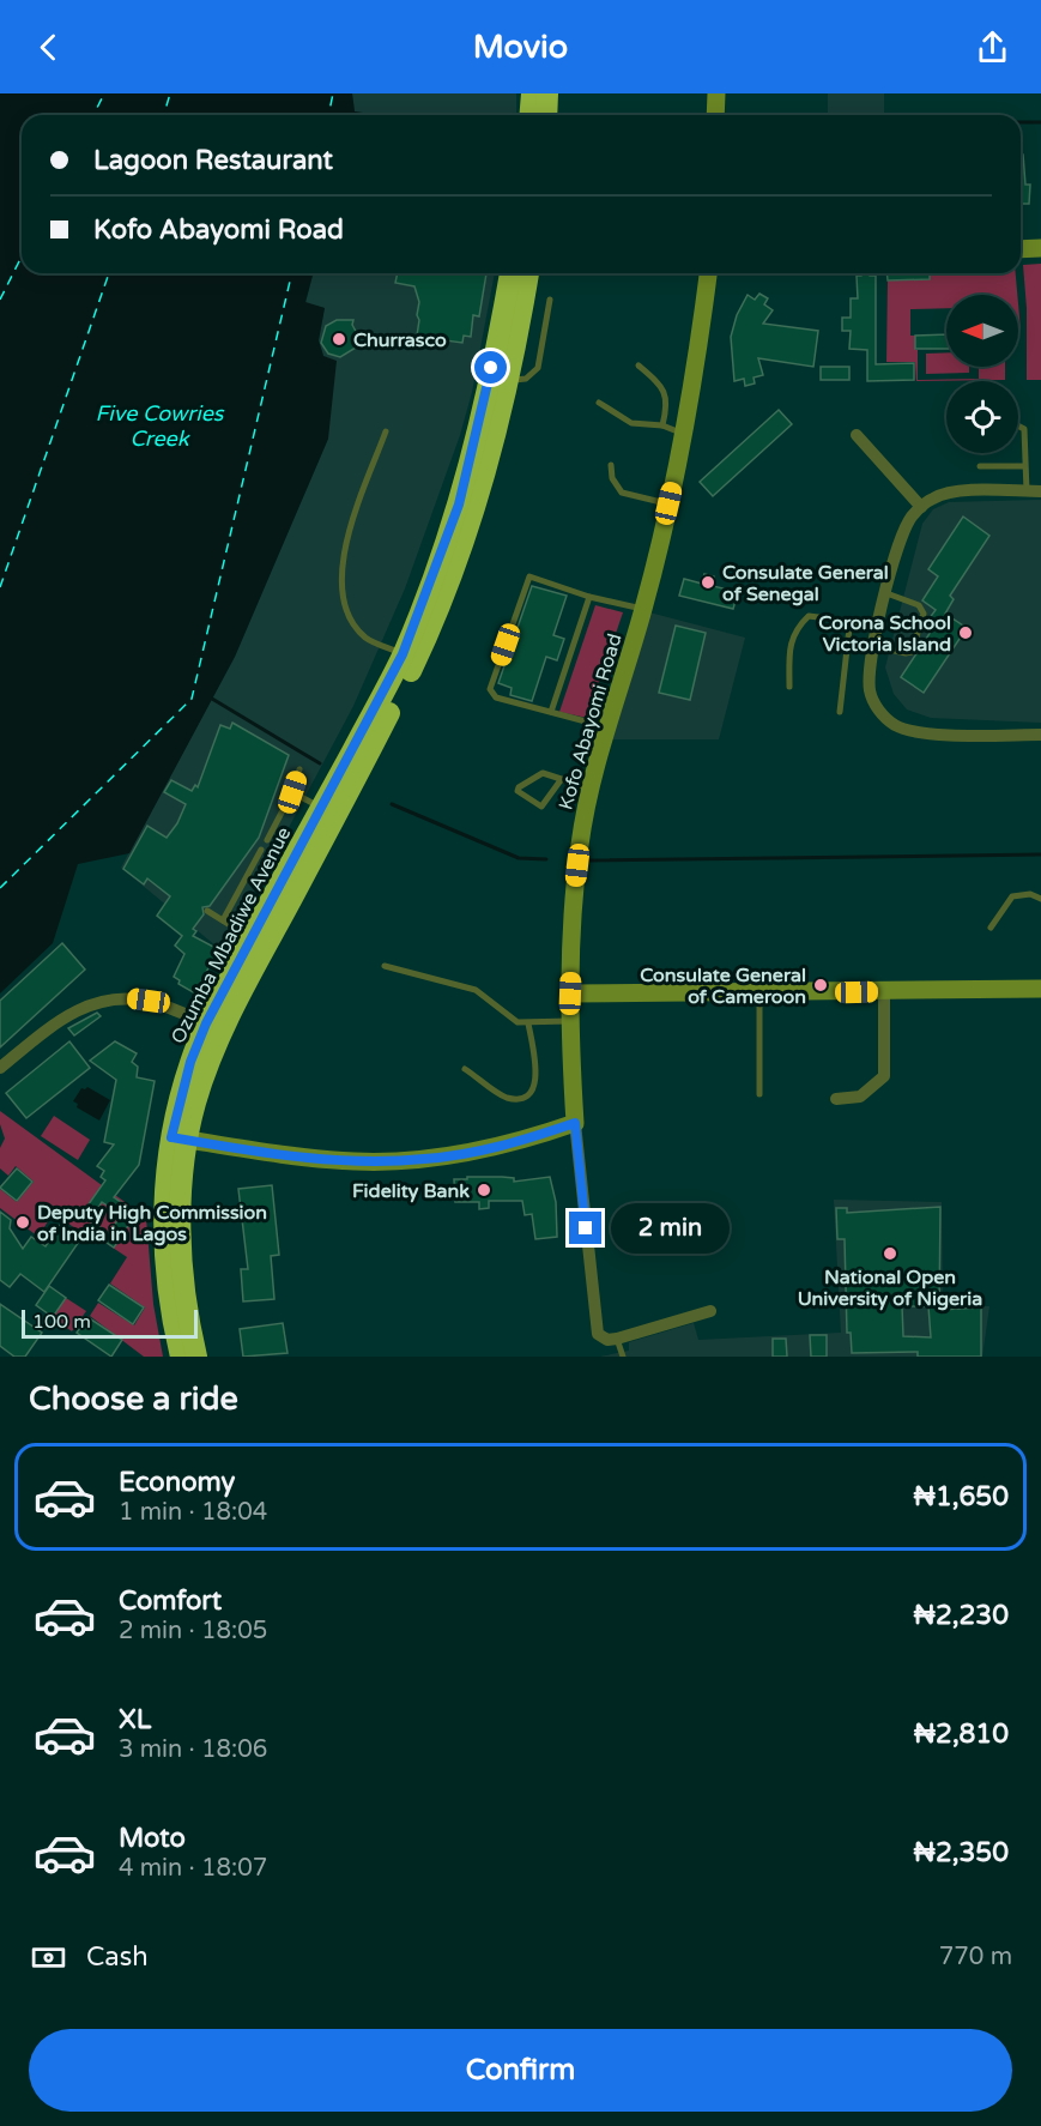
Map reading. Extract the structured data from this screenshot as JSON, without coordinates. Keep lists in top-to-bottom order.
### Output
{
  "streets": {
    "highway": ["Ozumba Mbadiwe Avenue"],
    "street": ["Kofo Abayomi Road"]
  },
  "water": ["Five Cowries Creek"],
  "places": [
    "Churrasco",
    "Consulate General of Senegal",
    "Corona School Victoria Island",
    "Consulate General of Cameroon",
    "Fidelity Bank",
    "Deputy High Commission of India in Lagos",
    "National Open University of Nigeria"
  ],
  "scale_bar": "100 m",
  "north": "left",
  "page": {
    "header": "Movio",
    "banner": ["Lagoon Restaurant", "Kofo Abayomi Road"],
    "bubble": "2 min",
    "scale": "100 m",
    "heading": "Choose a ride",
    "list": [
      {
        "name": "Economy",
        "note": "1 min · 18:04",
        "value": "₦1,650"
      },
      {
        "name": "Comfort",
        "note": "2 min · 18:05",
        "value": "₦2,230"
      },
      {
        "name": "XL",
        "note": "3 min · 18:06",
        "value": "₦2,810"
      },
      {
        "name": "Moto",
        "note": "4 min · 18:07",
        "value": "₦2,350"
      }
    ],
    "pay": ["Cash", "770 m"],
    "buttons": "Confirm"
  }
}
